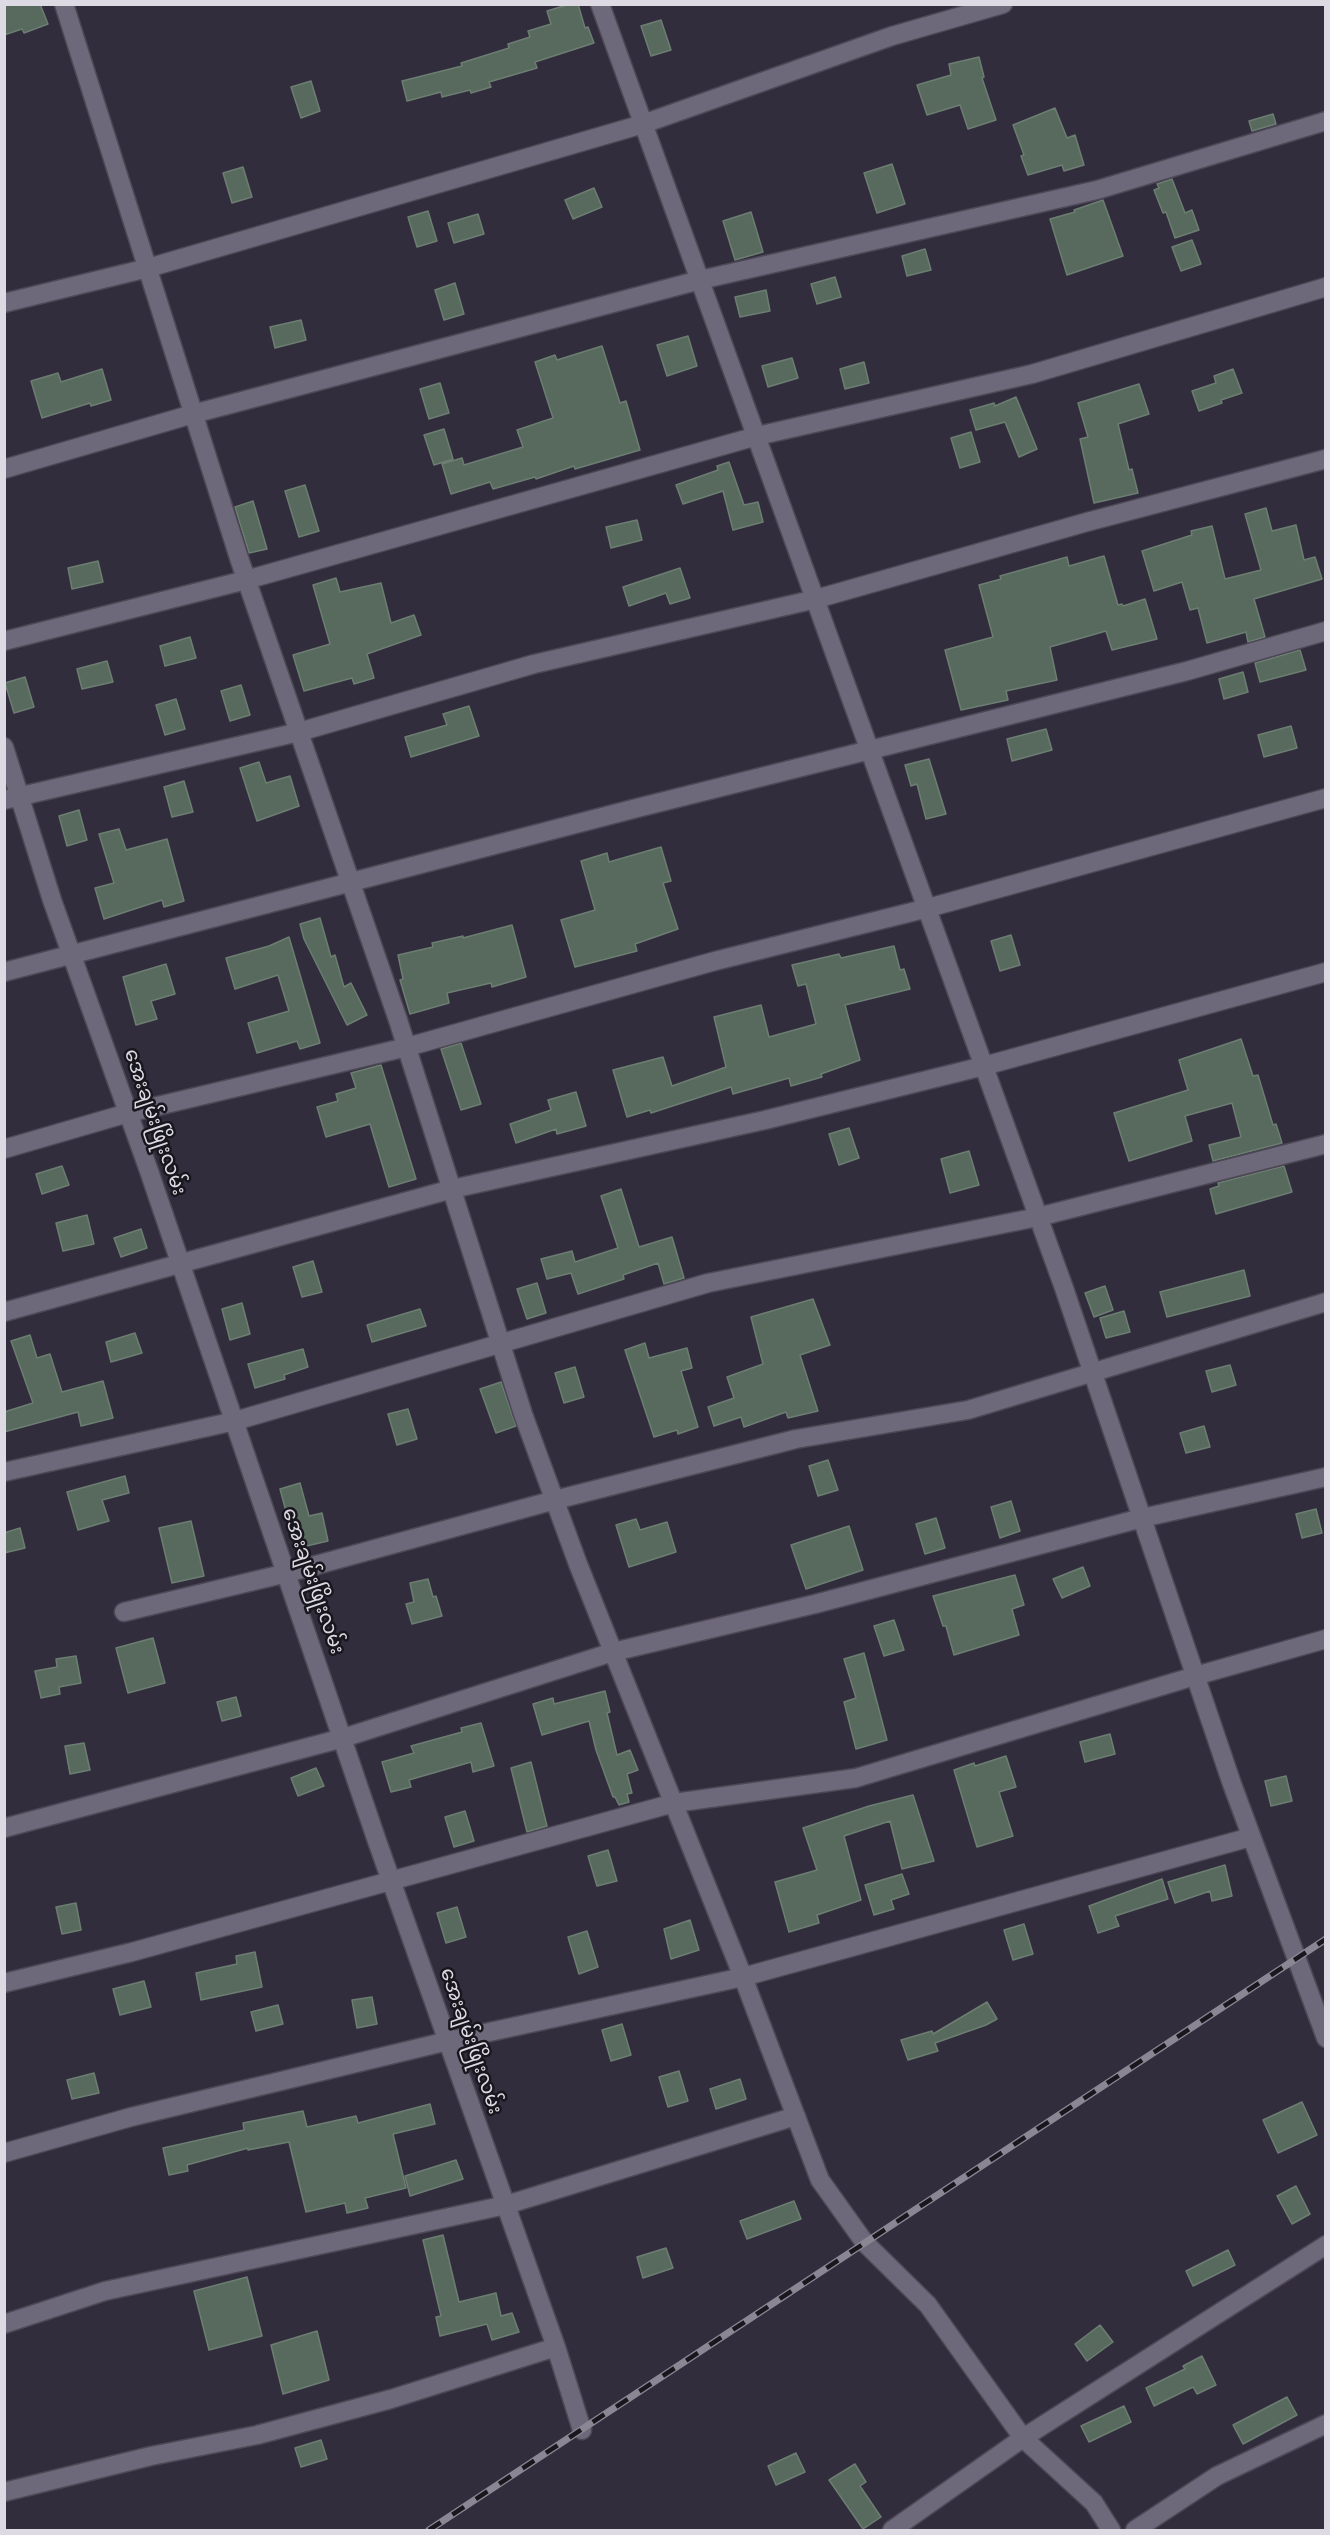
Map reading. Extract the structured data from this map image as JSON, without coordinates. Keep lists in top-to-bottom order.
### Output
{
  "streets": {
    "street": ["အေးချမ်းဖြိုးလမ်း"]
  }
}
